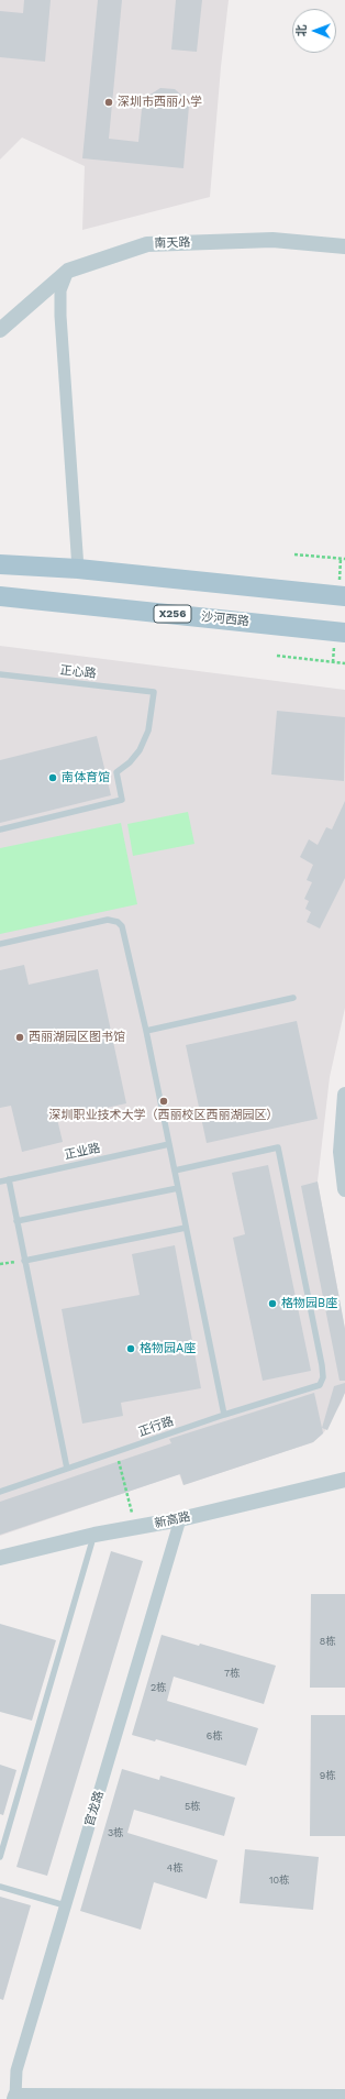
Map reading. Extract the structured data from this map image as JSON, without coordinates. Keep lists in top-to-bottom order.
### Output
{
  "streets": {
    "main road": ["X256", "沙河西路"],
    "street": ["南天路", "新高路", "官龙路"],
    "lane": ["正心路", "正业路", "正行路"]
  },
  "crossings": [
    ["新高路", "官龙路"]
  ],
  "places": [
    "深圳市西丽小学",
    "南体育馆",
    "西丽湖园区图书馆",
    "深圳职业技术大学（西丽校区西丽湖园区）",
    "格物园B座",
    "格物园A座"
  ],
  "house_numbers": [
    "8栋",
    "7栋",
    "2栋",
    "6栋",
    "9栋",
    "5栋",
    "3栋",
    "4栋",
    "10栋"
  ],
  "north": "left"
}
